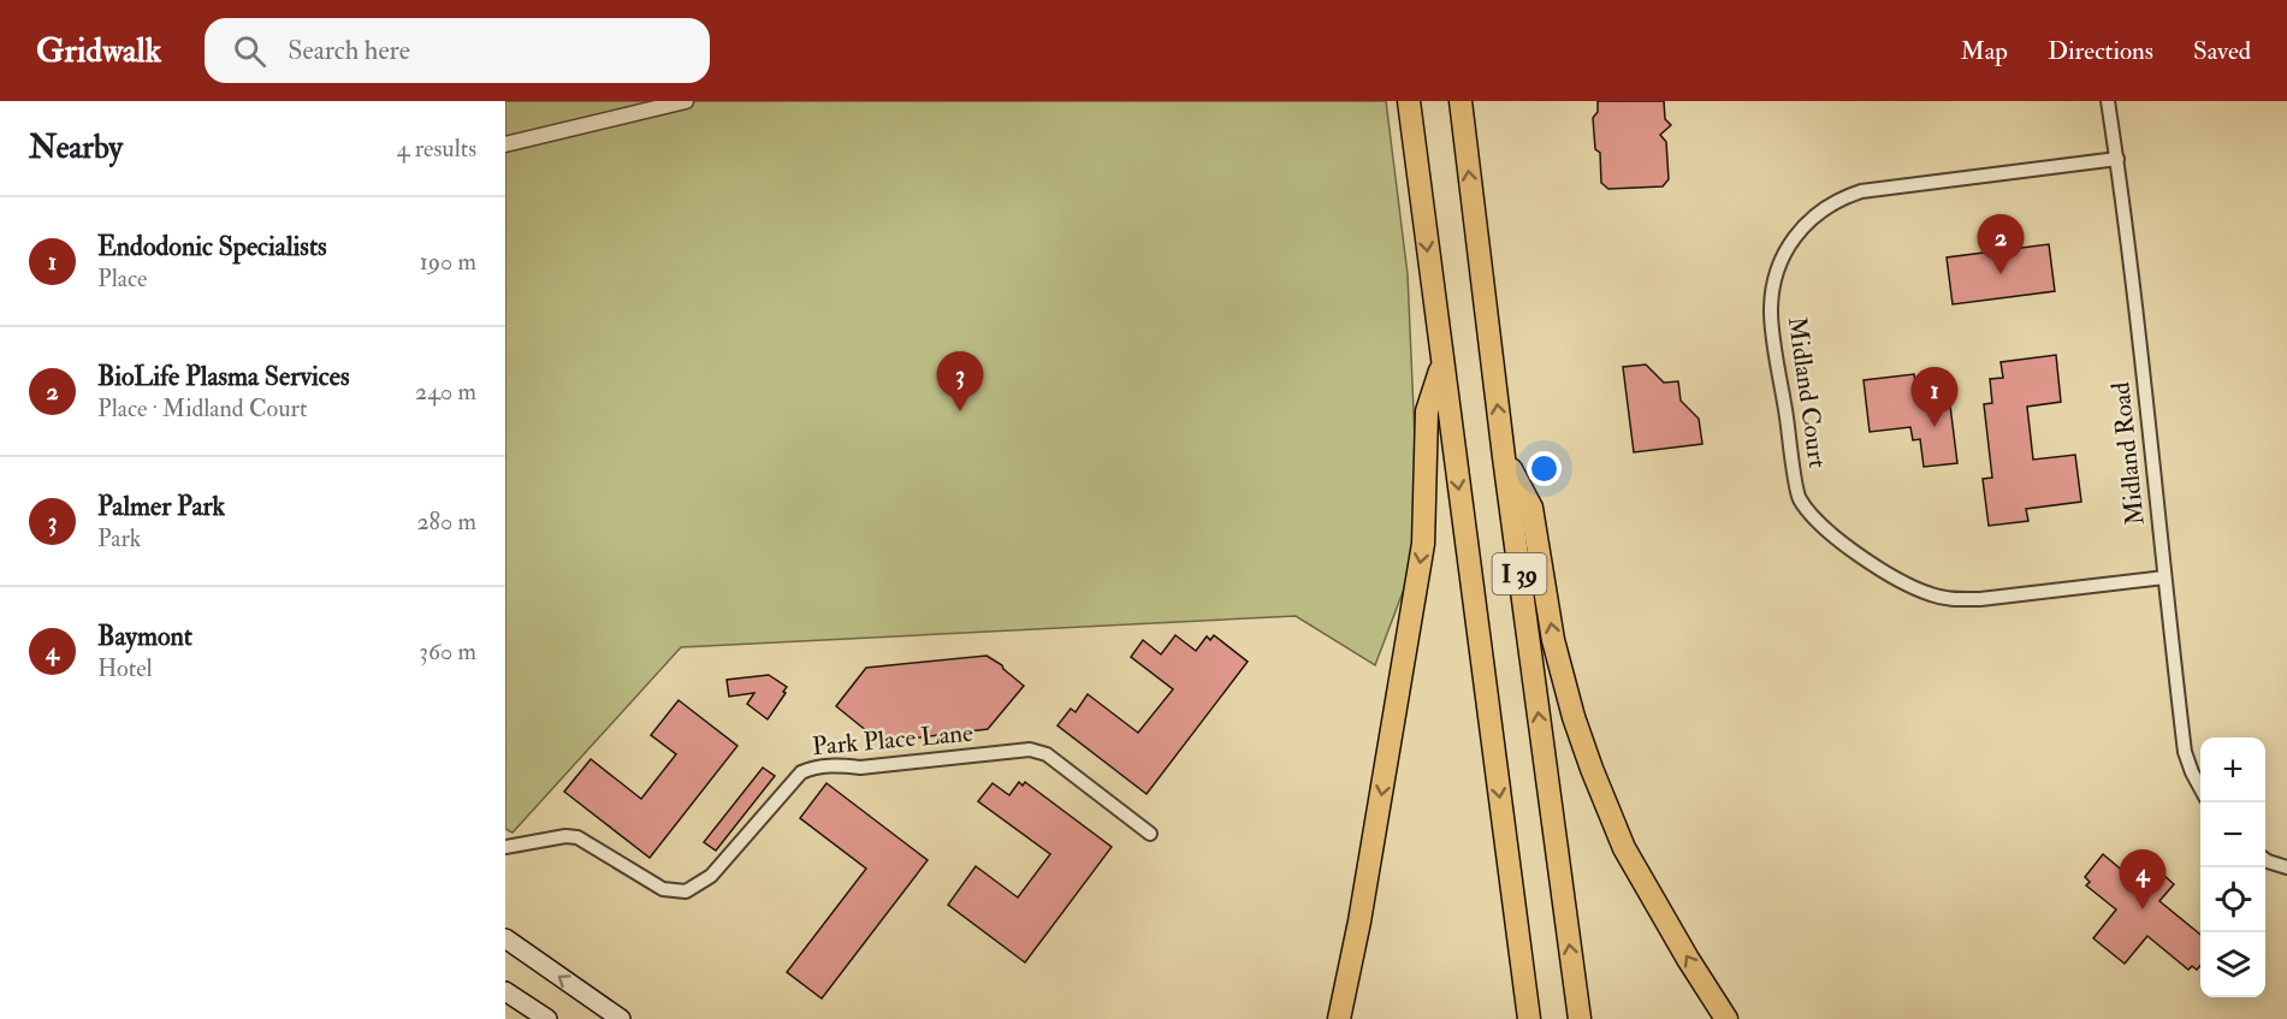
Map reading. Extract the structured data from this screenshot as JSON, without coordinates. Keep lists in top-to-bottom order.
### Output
{
  "streets": {
    "highway": ["I 39"],
    "street": ["Midland Court", "Midland Road", "Park Place Lane"]
  },
  "crossings": [
    ["Midland Court", "Midland Road"]
  ],
  "page": {
    "header": "Gridwalk",
    "search": "Search here",
    "nav": ["Map", "Directions", "Saved"],
    "heading": ["Nearby", "4 results"],
    "list": [
      {
        "mark": "1",
        "name": "Endodonic Specialists",
        "note": "Place",
        "value": "190 m"
      },
      {
        "mark": "2",
        "name": "BioLife Plasma Services",
        "note": "Place · Midland Court",
        "value": "240 m"
      },
      {
        "mark": "3",
        "name": "Palmer Park",
        "note": "Park",
        "value": "280 m"
      },
      {
        "mark": "4",
        "name": "Baymont",
        "note": "Hotel",
        "value": "360 m"
      }
    ],
    "pins": [
      "2",
      "3",
      "1",
      "4"
    ],
    "map_buttons": ["+", "−"]
  }
}
